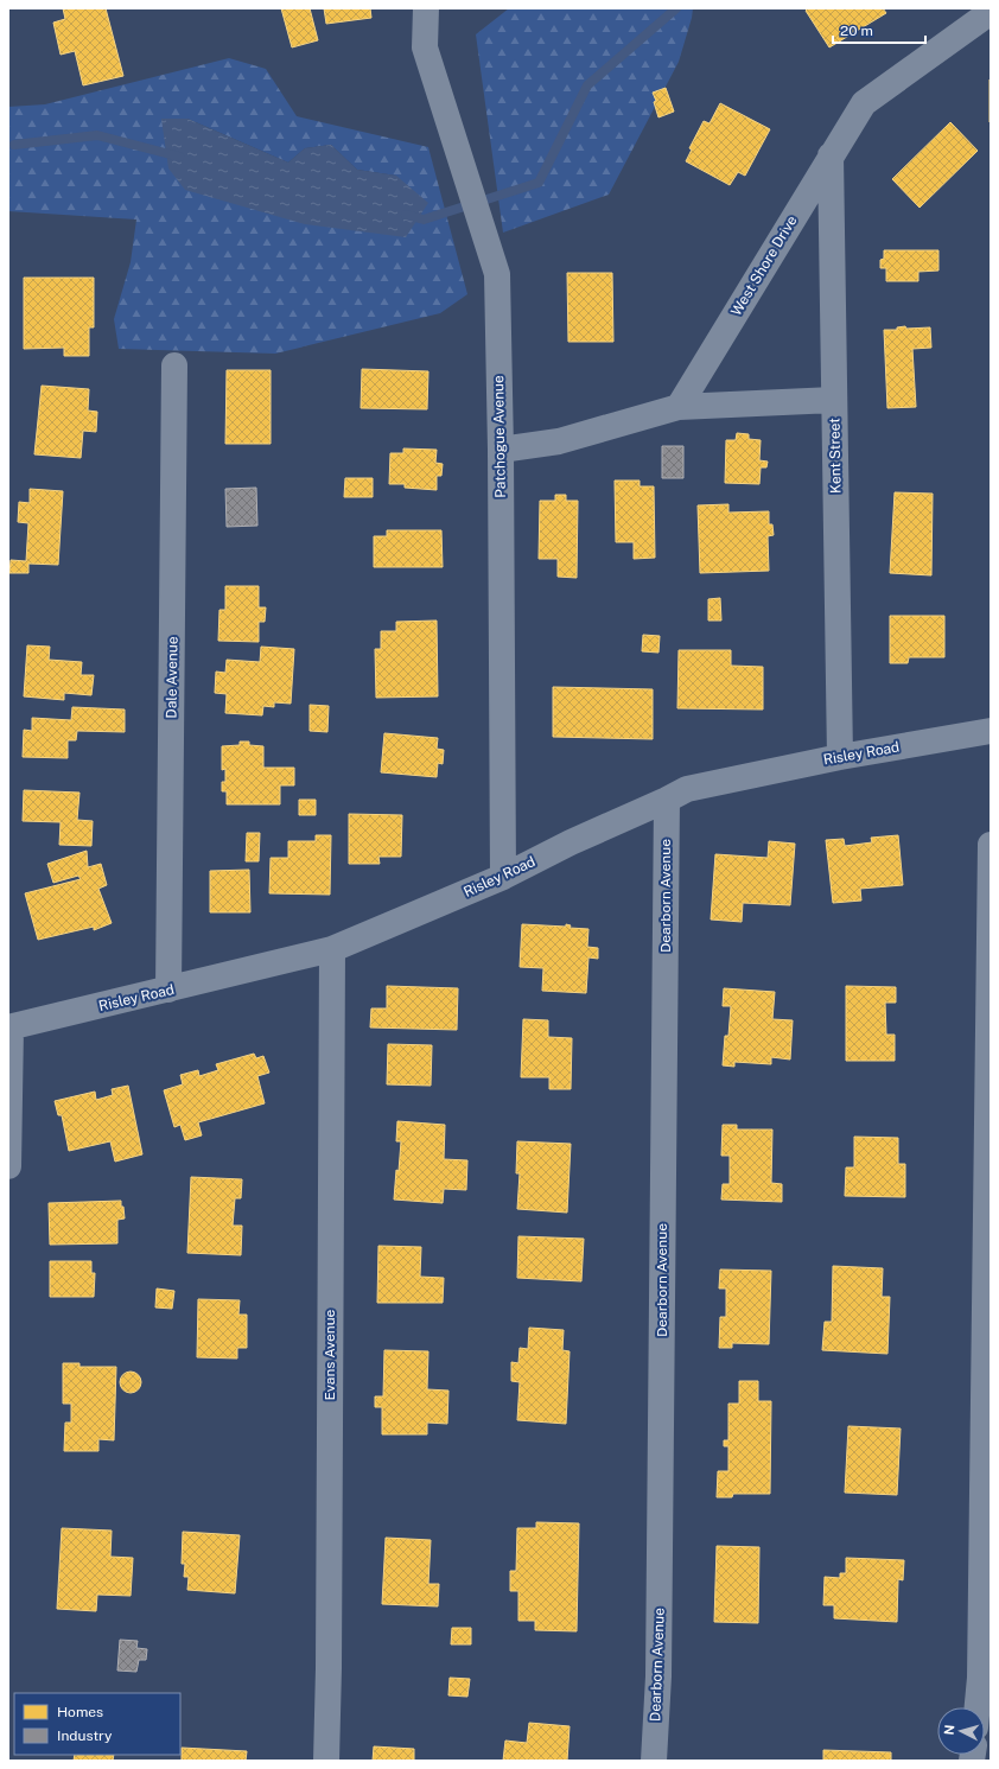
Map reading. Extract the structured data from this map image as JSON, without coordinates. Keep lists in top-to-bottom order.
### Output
{
  "streets": {
    "street": [
      "West Shore Drive",
      "Patchogue Avenue",
      "Kent Street",
      "Dale Avenue",
      "Risley Road",
      "Dearborn Avenue",
      "Evans Avenue"
    ]
  },
  "crossings": [
    ["West Shore Drive", "Kent Street"],
    ["Patchogue Avenue", "Risley Road"],
    ["Kent Street", "Risley Road"],
    ["Dale Avenue", "Risley Road"],
    ["Risley Road", "Dearborn Avenue"],
    ["Risley Road", "Evans Avenue"]
  ],
  "legend": ["Homes", "Industry"],
  "scale_bar": "20 m",
  "north": "left"
}
